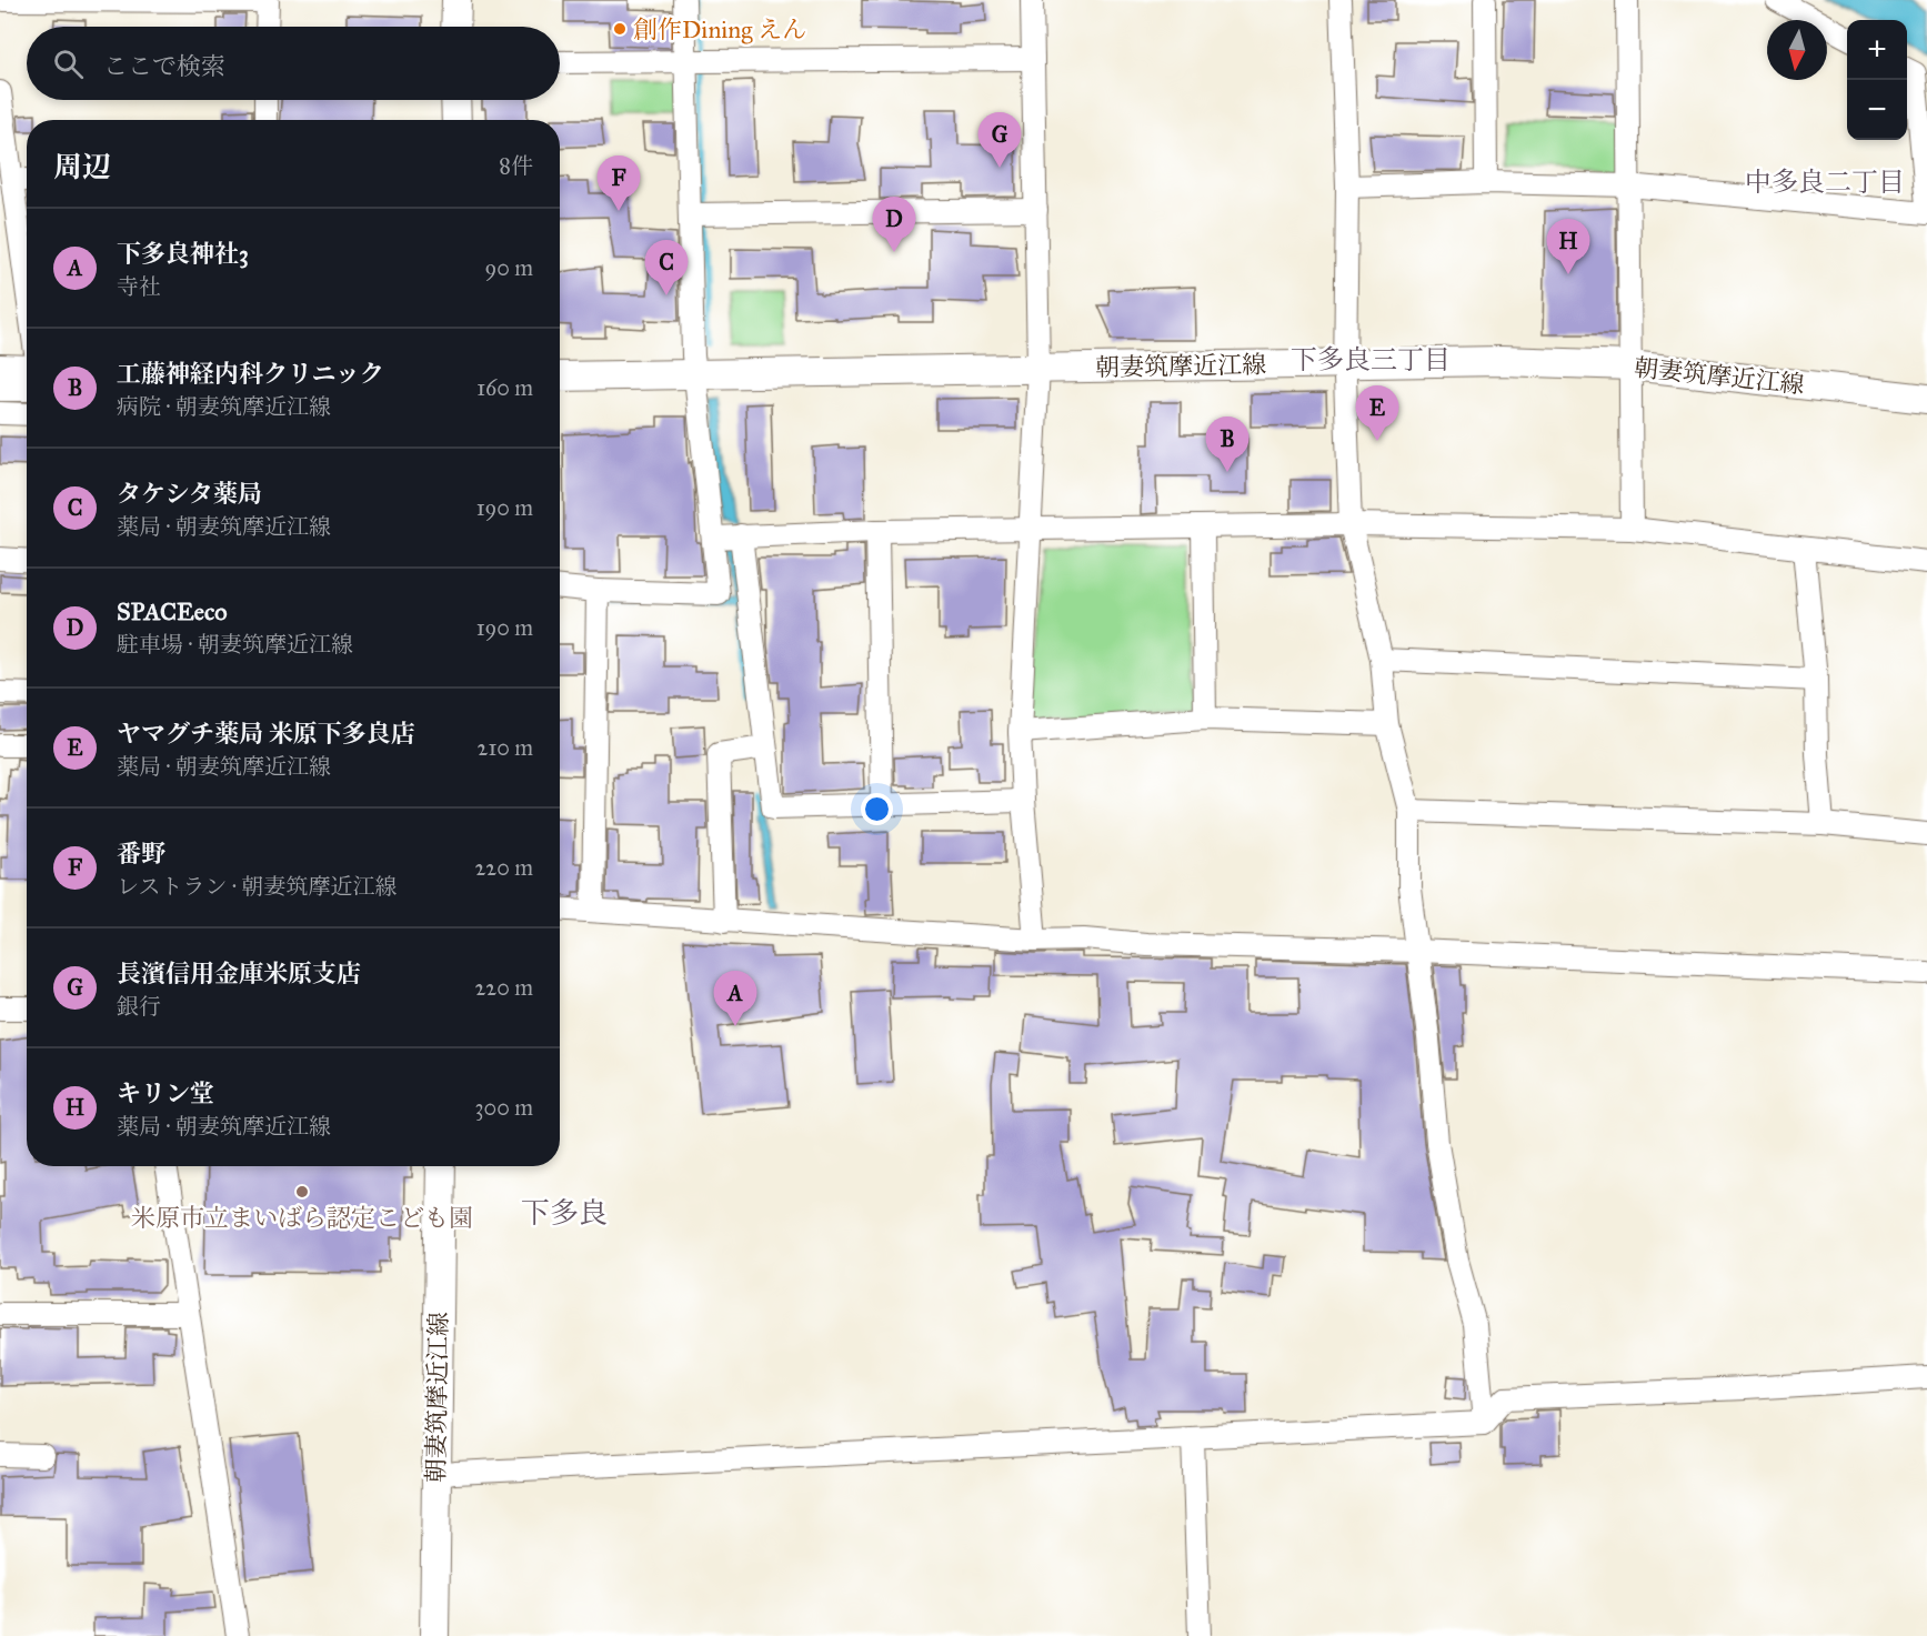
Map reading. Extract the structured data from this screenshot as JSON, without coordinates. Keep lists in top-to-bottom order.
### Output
{
  "streets": {
    "main road": ["朝妻筑摩近江線"]
  },
  "districts": ["中多良二丁目", "下多良三丁目", "下多良"],
  "places": ["創作Dining えん", "米原市立まいばら認定こども園"],
  "north": "bottom",
  "page": {
    "map_buttons": ["+", "−"],
    "search": "ここで検索",
    "pins": [
      "G",
      "F",
      "D",
      "H",
      "C",
      "E",
      "B",
      "A"
    ],
    "heading": ["周辺", "8件"],
    "list": [
      {
        "mark": "A",
        "name": "下多良神社3",
        "note": "寺社",
        "value": "90 m"
      },
      {
        "mark": "B",
        "name": "工藤神経内科クリニック",
        "note": "病院 · 朝妻筑摩近江線",
        "value": "160 m"
      },
      {
        "mark": "C",
        "name": "タケシタ薬局",
        "note": "薬局 · 朝妻筑摩近江線",
        "value": "190 m"
      },
      {
        "mark": "D",
        "name": "SPACEeco",
        "note": "駐車場 · 朝妻筑摩近江線",
        "value": "190 m"
      },
      {
        "mark": "E",
        "name": "ヤマグチ薬局 米原下多良店",
        "note": "薬局 · 朝妻筑摩近江線",
        "value": "210 m"
      },
      {
        "mark": "F",
        "name": "番野",
        "note": "レストラン · 朝妻筑摩近江線",
        "value": "220 m"
      },
      {
        "mark": "G",
        "name": "長濱信用金庫米原支店",
        "note": "銀行",
        "value": "220 m"
      },
      {
        "mark": "H",
        "name": "キリン堂",
        "note": "薬局 · 朝妻筑摩近江線",
        "value": "300 m"
      }
    ]
  }
}
